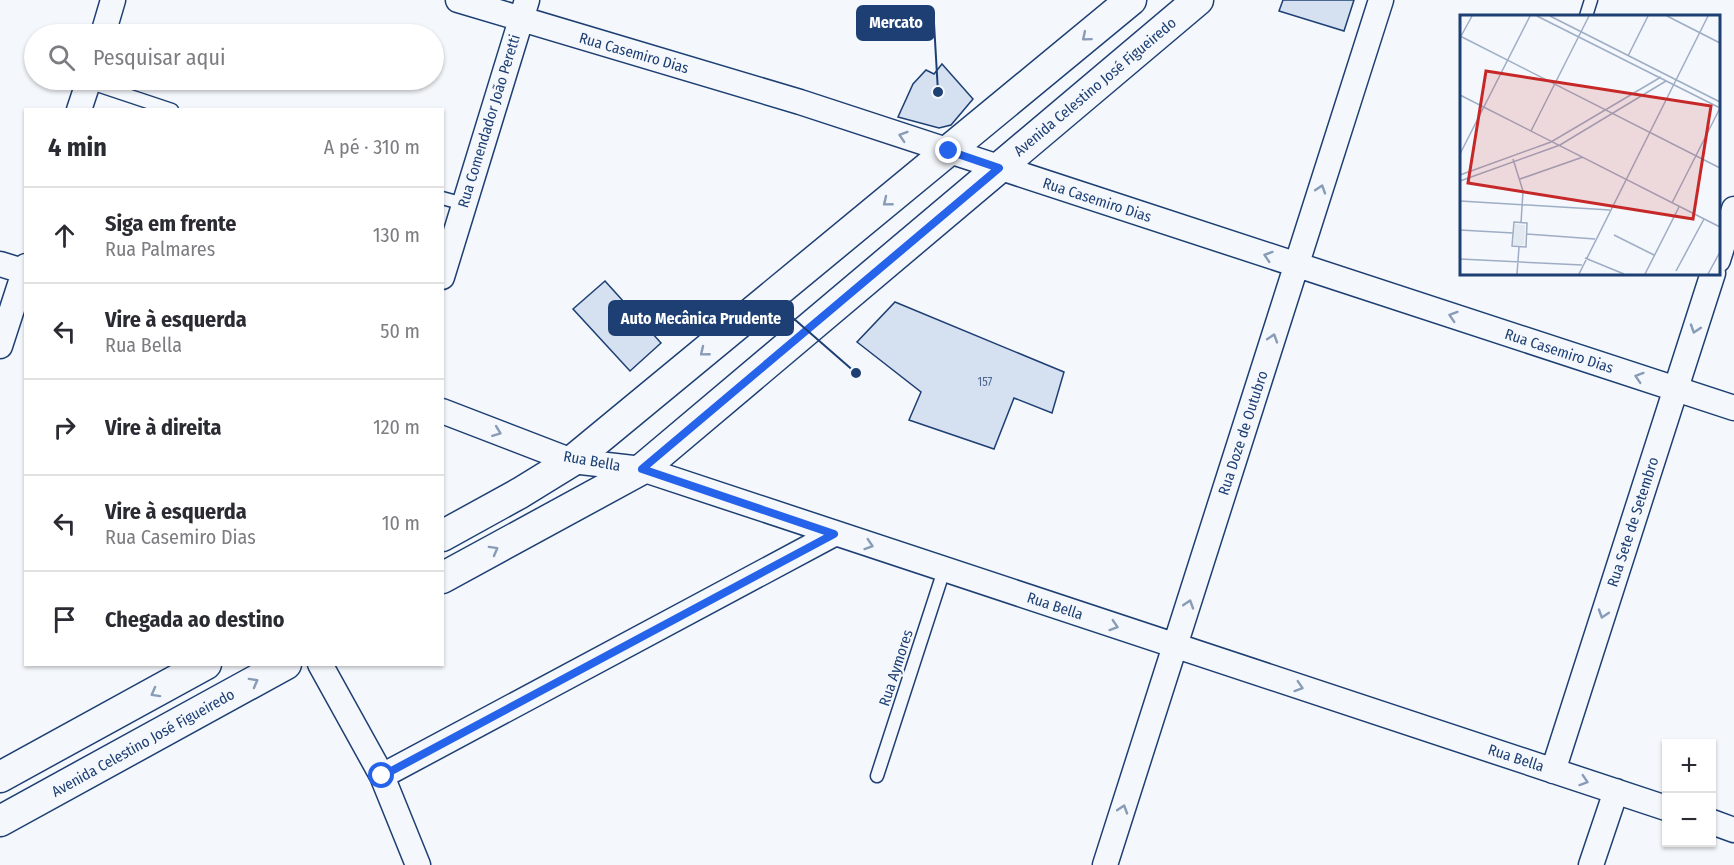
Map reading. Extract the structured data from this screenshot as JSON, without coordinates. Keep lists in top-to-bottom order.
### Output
{
  "streets": {
    "street": [
      "Rua Casemiro Dias",
      "Avenida Celestino José Figueiredo",
      "Rua Comendador João Peretti",
      "Rua Doze de Outubro",
      "Rua Bella",
      "Rua Sete de Setembro"
    ],
    "lane": ["Rua Aymores"]
  },
  "crossings": [
    ["Rua Casemiro Dias", "Avenida Celestino José Figueiredo"],
    ["Rua Casemiro Dias", "Rua Comendador João Peretti"],
    ["Rua Casemiro Dias", "Rua Doze de Outubro"],
    ["Rua Casemiro Dias", "Rua Sete de Setembro"],
    ["Avenida Celestino José Figueiredo", "Rua Bella"],
    ["Rua Doze de Outubro", "Rua Bella"],
    ["Rua Bella", "Rua Sete de Setembro"],
    ["Rua Bella", "Rua Aymores"]
  ],
  "one_way": [
    "Rua Casemiro Dias",
    "Rua Doze de Outubro",
    "Rua Bella",
    "Rua Sete de Setembro"
  ],
  "places": ["Mercato", "Auto Mecânica Prudente"],
  "house_numbers": ["157"],
  "page": {
    "search": "Pesquisar aqui",
    "heading": ["4 min", "A pé · 310 m"],
    "list": [
      ["Siga em frente", "Rua Palmares", "130 m"],
      ["Vire à esquerda", "Rua Bella", "50 m"],
      ["Vire à direita", "120 m"],
      ["Vire à esquerda", "Rua Casemiro Dias", "10 m"],
      "Chegada ao destino"
    ],
    "map_buttons": ["+", "−"]
  }
}
